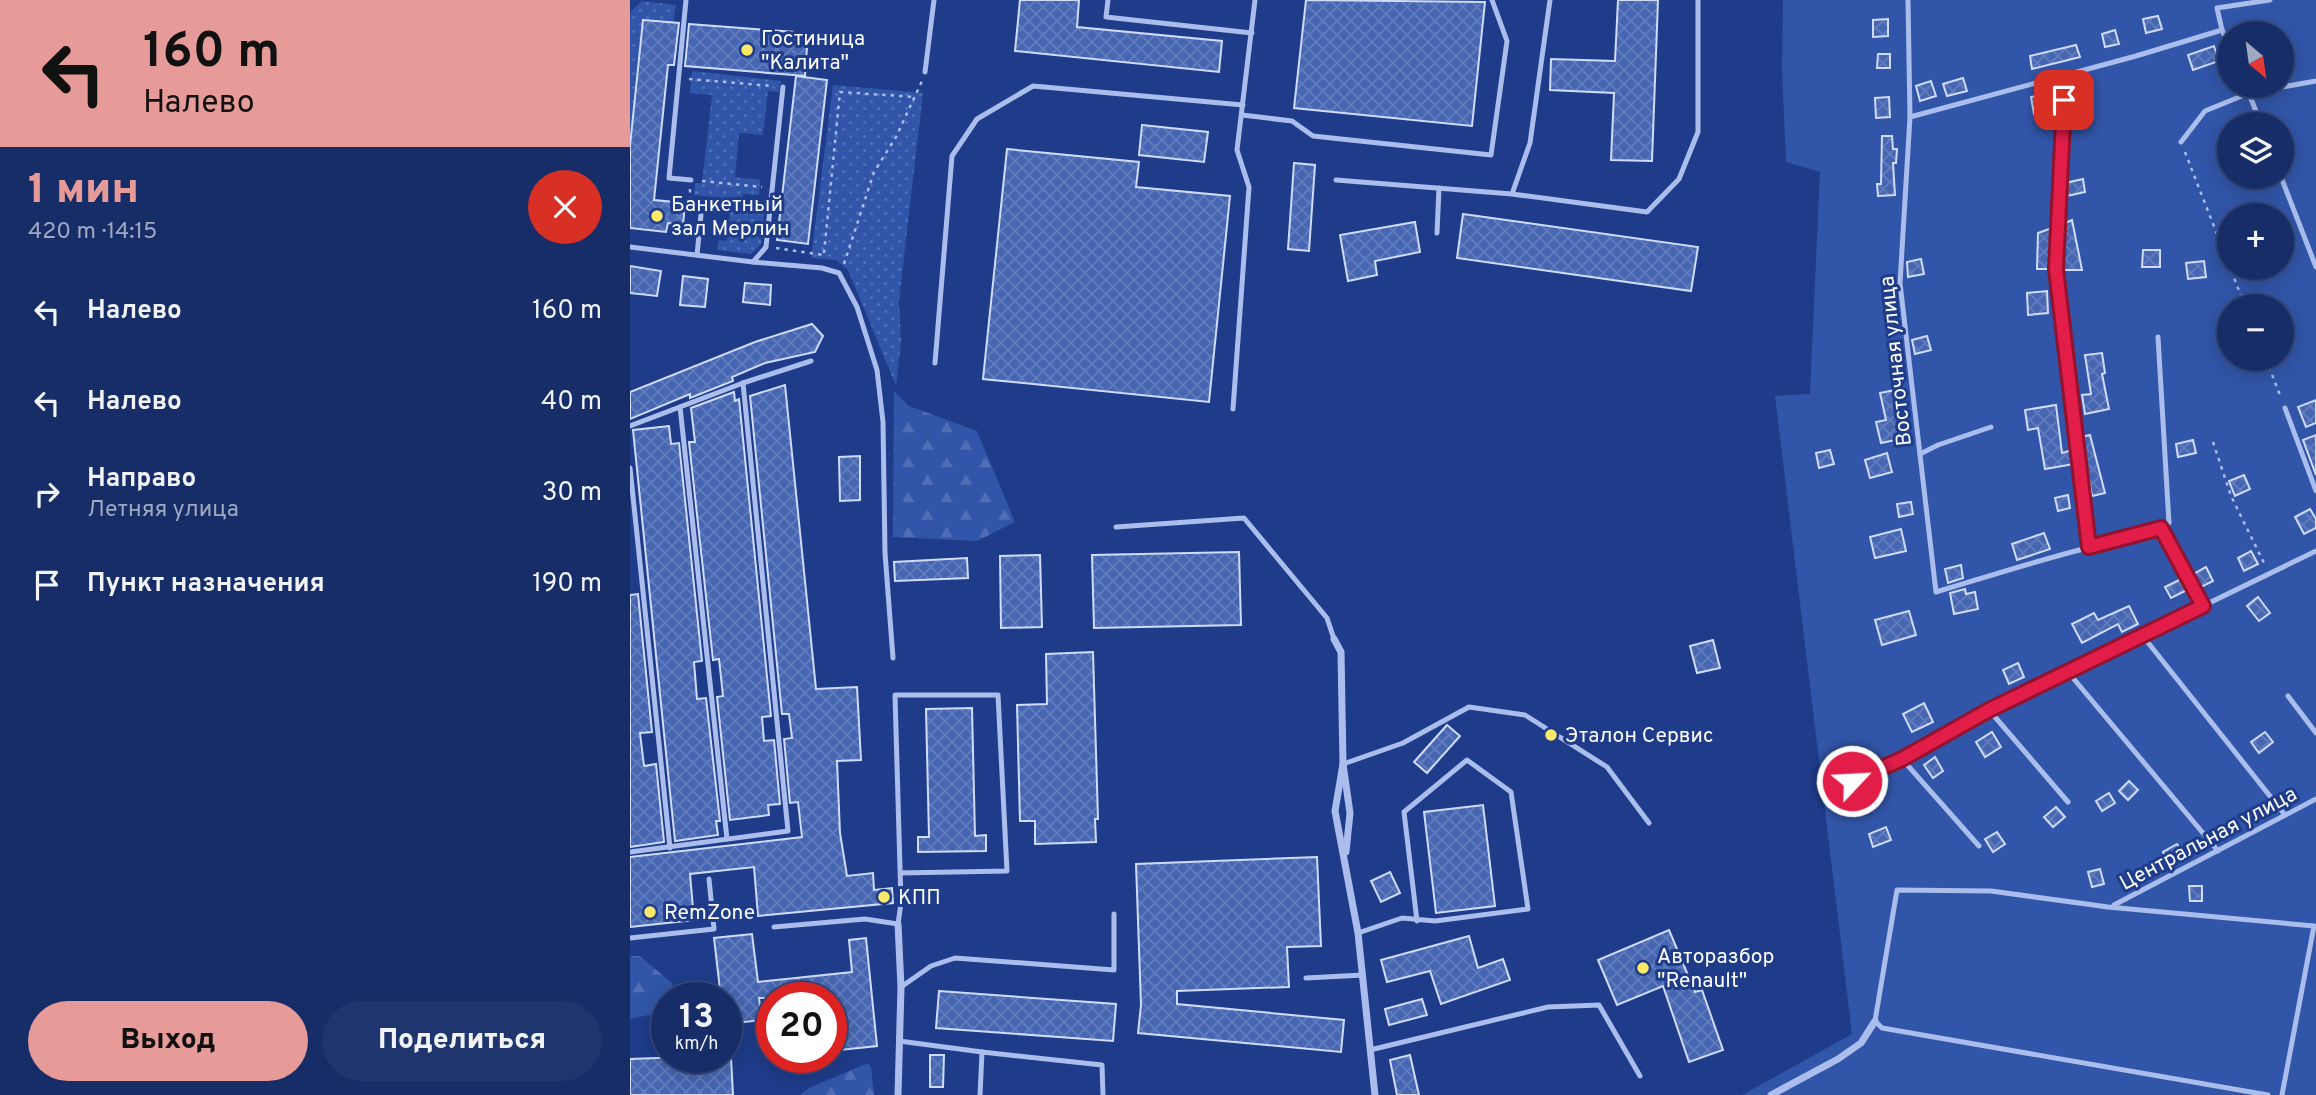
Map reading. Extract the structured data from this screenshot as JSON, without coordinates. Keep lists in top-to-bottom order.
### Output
{
  "streets": {
    "lane": ["Восточная улица", "Центральная улица"]
  },
  "places": [
    "Гостиница \"Калита\"",
    "Банкетный зал Мерлин",
    "Эталон Сервис",
    "КПП",
    "RemZone",
    "Авторазбор \"Renault\""
  ],
  "north": "bottom right",
  "page": {
    "turn": ["160 m", "Налево"],
    "map_buttons": ["+", "−"],
    "heading": ["1 мин", "420 m · 14:15"],
    "list": [
      {
        "name": "Налево",
        "value": "160 m"
      },
      {
        "name": "Налево",
        "value": "40 m"
      },
      {
        "name": "Направо",
        "note": "Летняя улица",
        "value": "30 m"
      },
      {
        "name": "Пункт назначения",
        "value": "190 m"
      }
    ],
    "speed": "13 km/h",
    "limit": "20",
    "buttons": ["Выход", "Поделиться"]
  }
}
